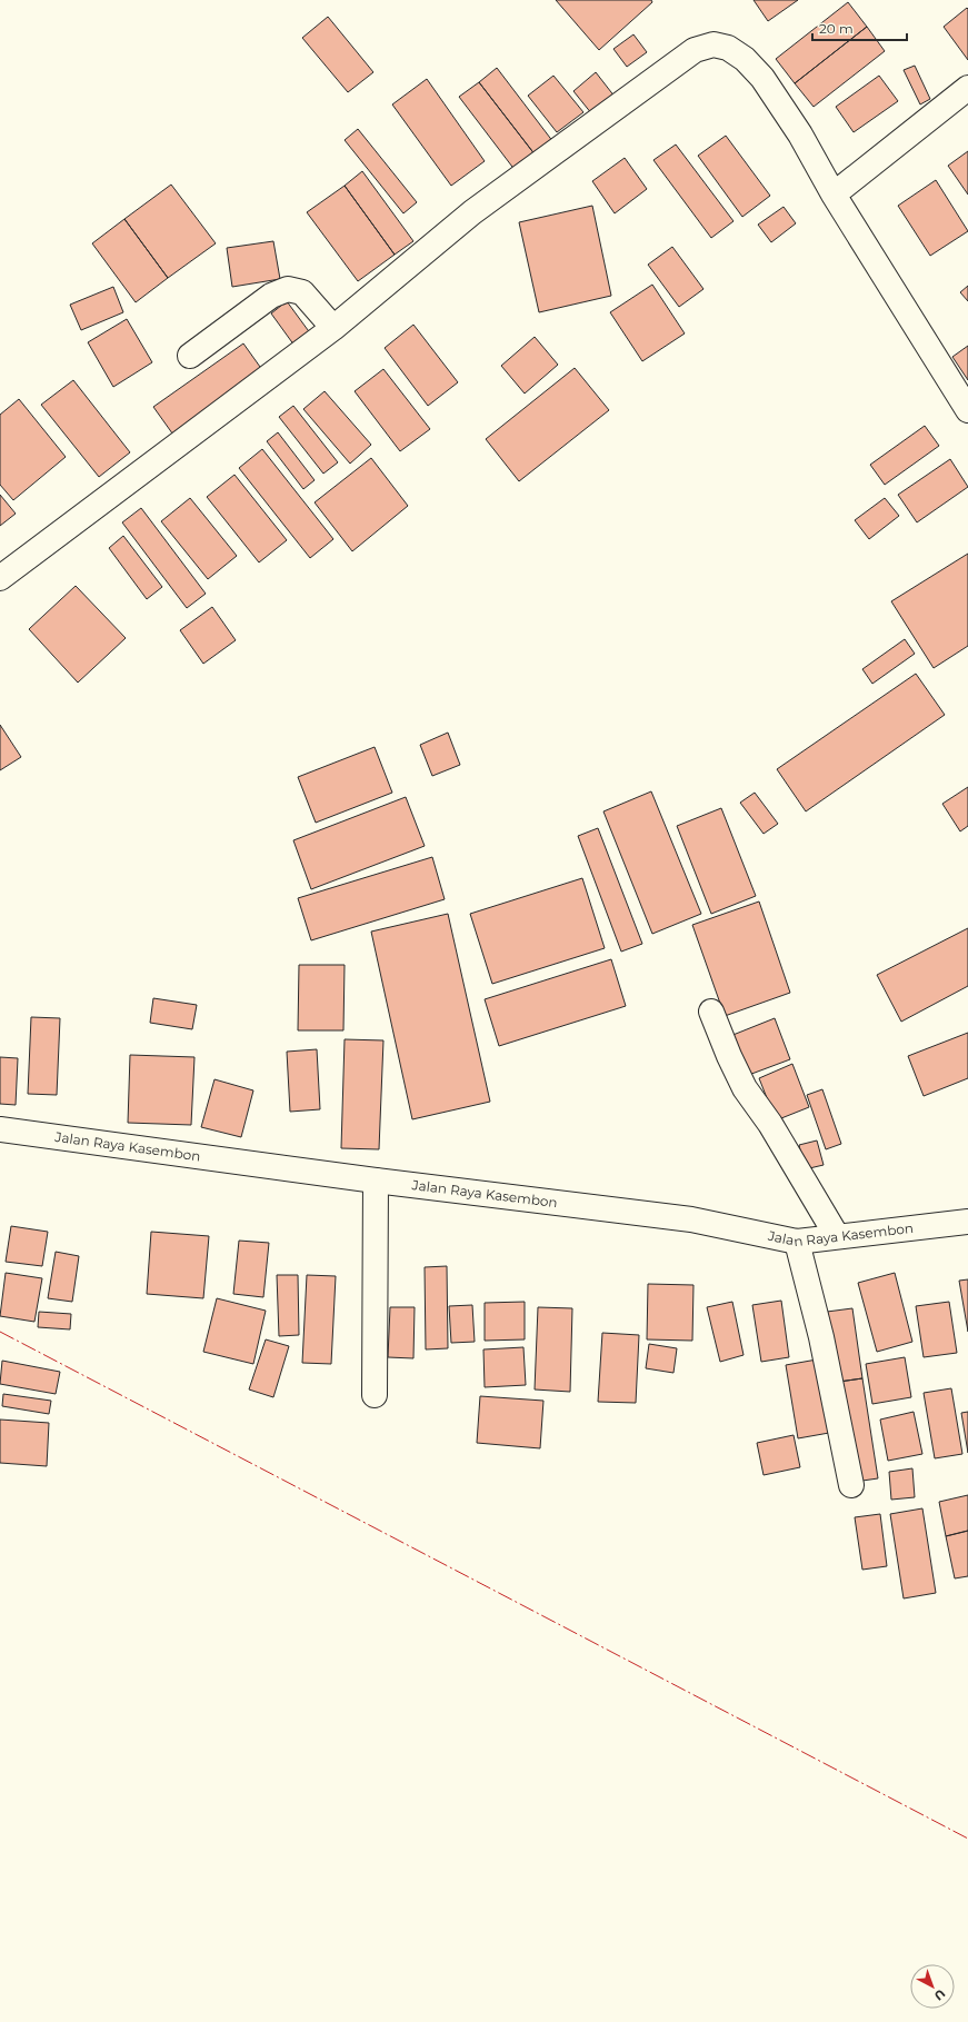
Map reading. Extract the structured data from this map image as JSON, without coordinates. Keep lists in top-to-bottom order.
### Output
{
  "streets": {
    "street": ["Jalan Raya Kasembon"]
  },
  "scale_bar": "20 m",
  "north": "bottom right"
}
